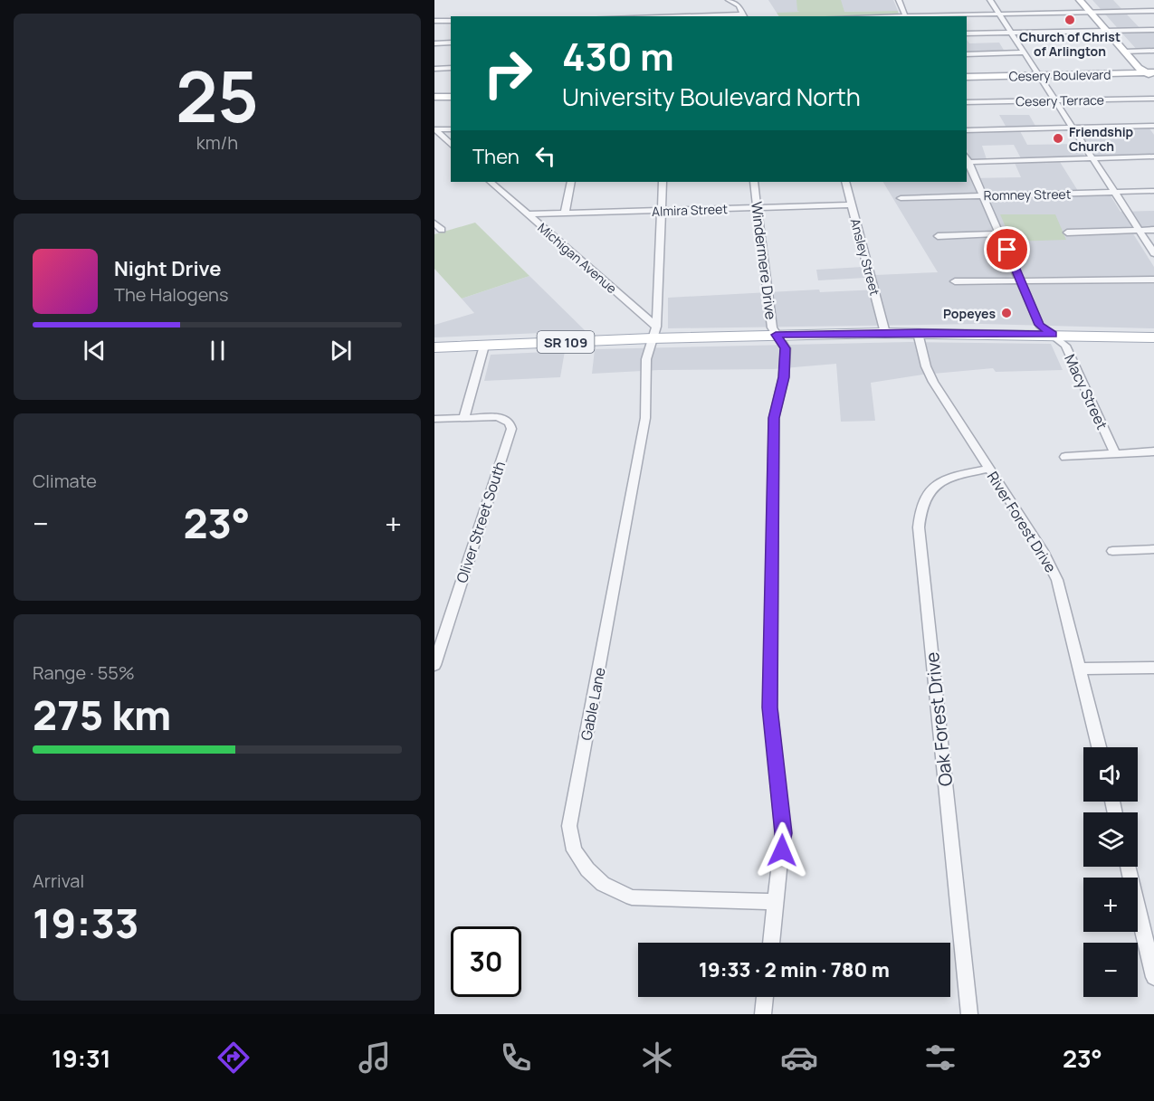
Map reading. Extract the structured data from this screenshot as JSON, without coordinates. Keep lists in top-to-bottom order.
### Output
{
  "streets": {
    "main road": ["Cesery Boulevard", "SR 109"],
    "street": [
      "Cesery Terrace",
      "Romney Street",
      "Almira Street",
      "Ansley Street",
      "Michigan Avenue",
      "Windermere Drive",
      "Macy Street",
      "Oliver Street South",
      "River Forest Drive",
      "Gable Lane",
      "Oak Forest Drive"
    ]
  },
  "crossings": [
    ["Romney Street", "Macy Street"],
    ["Almira Street", "Ansley Street"],
    ["Almira Street", "Michigan Avenue"],
    ["Almira Street", "Windermere Drive"],
    ["Almira Street", "Gable Lane"],
    ["Ansley Street", "SR 109"],
    ["Michigan Avenue", "SR 109"],
    ["Michigan Avenue", "Gable Lane"],
    ["Windermere Drive", "SR 109"],
    ["Windermere Drive", "Gable Lane"],
    ["SR 109", "Macy Street"],
    ["SR 109", "River Forest Drive"],
    ["SR 109", "Gable Lane"],
    ["River Forest Drive", "Oak Forest Drive"]
  ],
  "places": ["Church of Christ of Arlington", "Friendship Church", "Popeyes"],
  "page": {
    "tile": [
      ["25", "km/h"],
      "Climate",
      ["Range · 55%", "275 km"],
      ["Arrival", "19:33"]
    ],
    "turn": ["430 m", "University Boulevard North"],
    "then": "Then",
    "song": ["Night Drive", "The Halogens"],
    "heat": ["−", "23°", "+"],
    "map_buttons": ["+", "−"],
    "limit": "30",
    "trip": "19:33 · 2 min · 780 m",
    "tabs": ["19:31", "23°"]
  }
}
